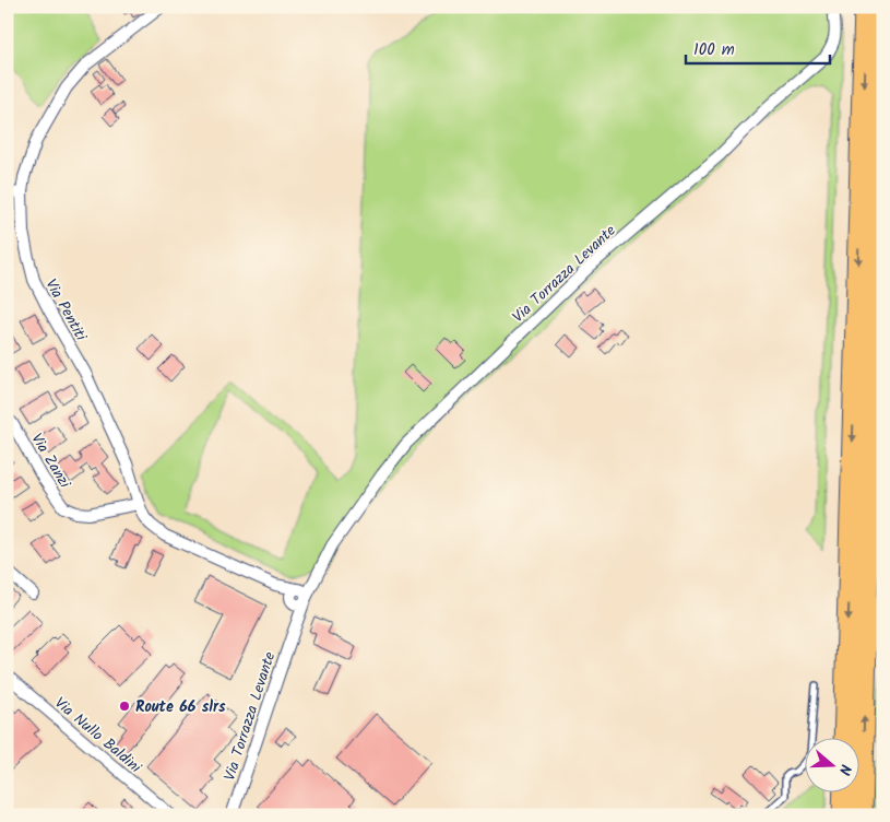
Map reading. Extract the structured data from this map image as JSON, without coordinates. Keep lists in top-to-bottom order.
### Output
{
  "streets": {
    "street": [
      "Via Torrazza Levante",
      "Via Pentiti",
      "Via Zanzi",
      "Via Nullo Baldini"
    ]
  },
  "crossings": [
    ["Via Torrazza Levante", "Via Pentiti"],
    ["Via Pentiti", "Via Zanzi"]
  ],
  "places": ["Route 66 slrs"],
  "scale_bar": "100 m",
  "north": "right"
}
